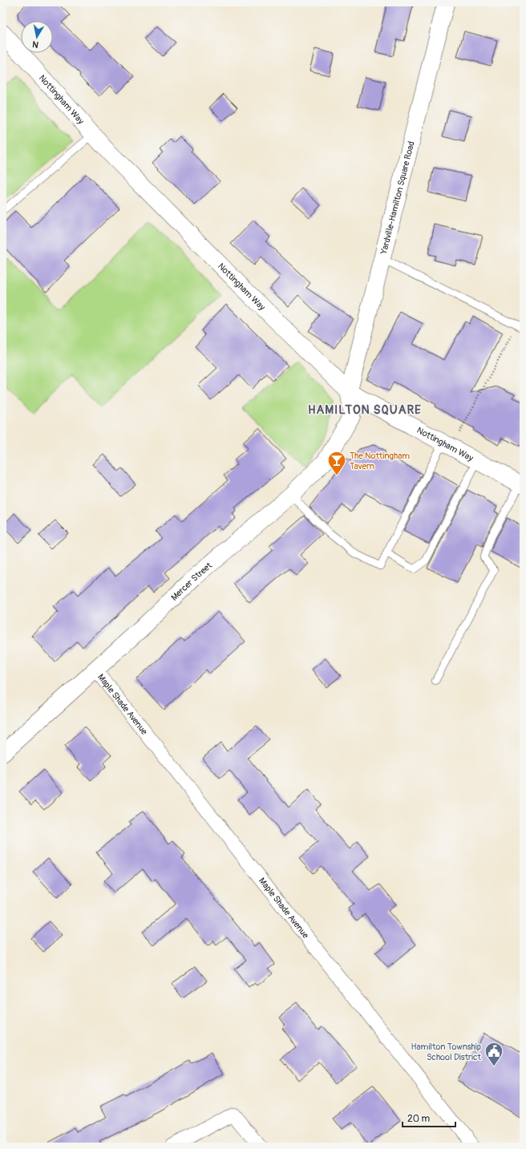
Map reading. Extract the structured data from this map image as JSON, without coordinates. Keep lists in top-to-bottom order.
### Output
{
  "streets": {
    "street": [
      "Nottingham Way",
      "Yardville-Hamilton Square Road",
      "Mercer Street",
      "Maple Shade Avenue"
    ]
  },
  "crossings": [
    ["Nottingham Way", "Yardville-Hamilton Square Road"],
    ["Nottingham Way", "Mercer Street"],
    ["Yardville-Hamilton Square Road", "Mercer Street"],
    ["Mercer Street", "Maple Shade Avenue"]
  ],
  "districts": ["HAMILTON SQUARE"],
  "places": {
    "bar": ["The Nottingham Tavern"],
    "public building": ["Hamilton Township School District"]
  },
  "scale_bar": "20 m",
  "north": "bottom"
}
